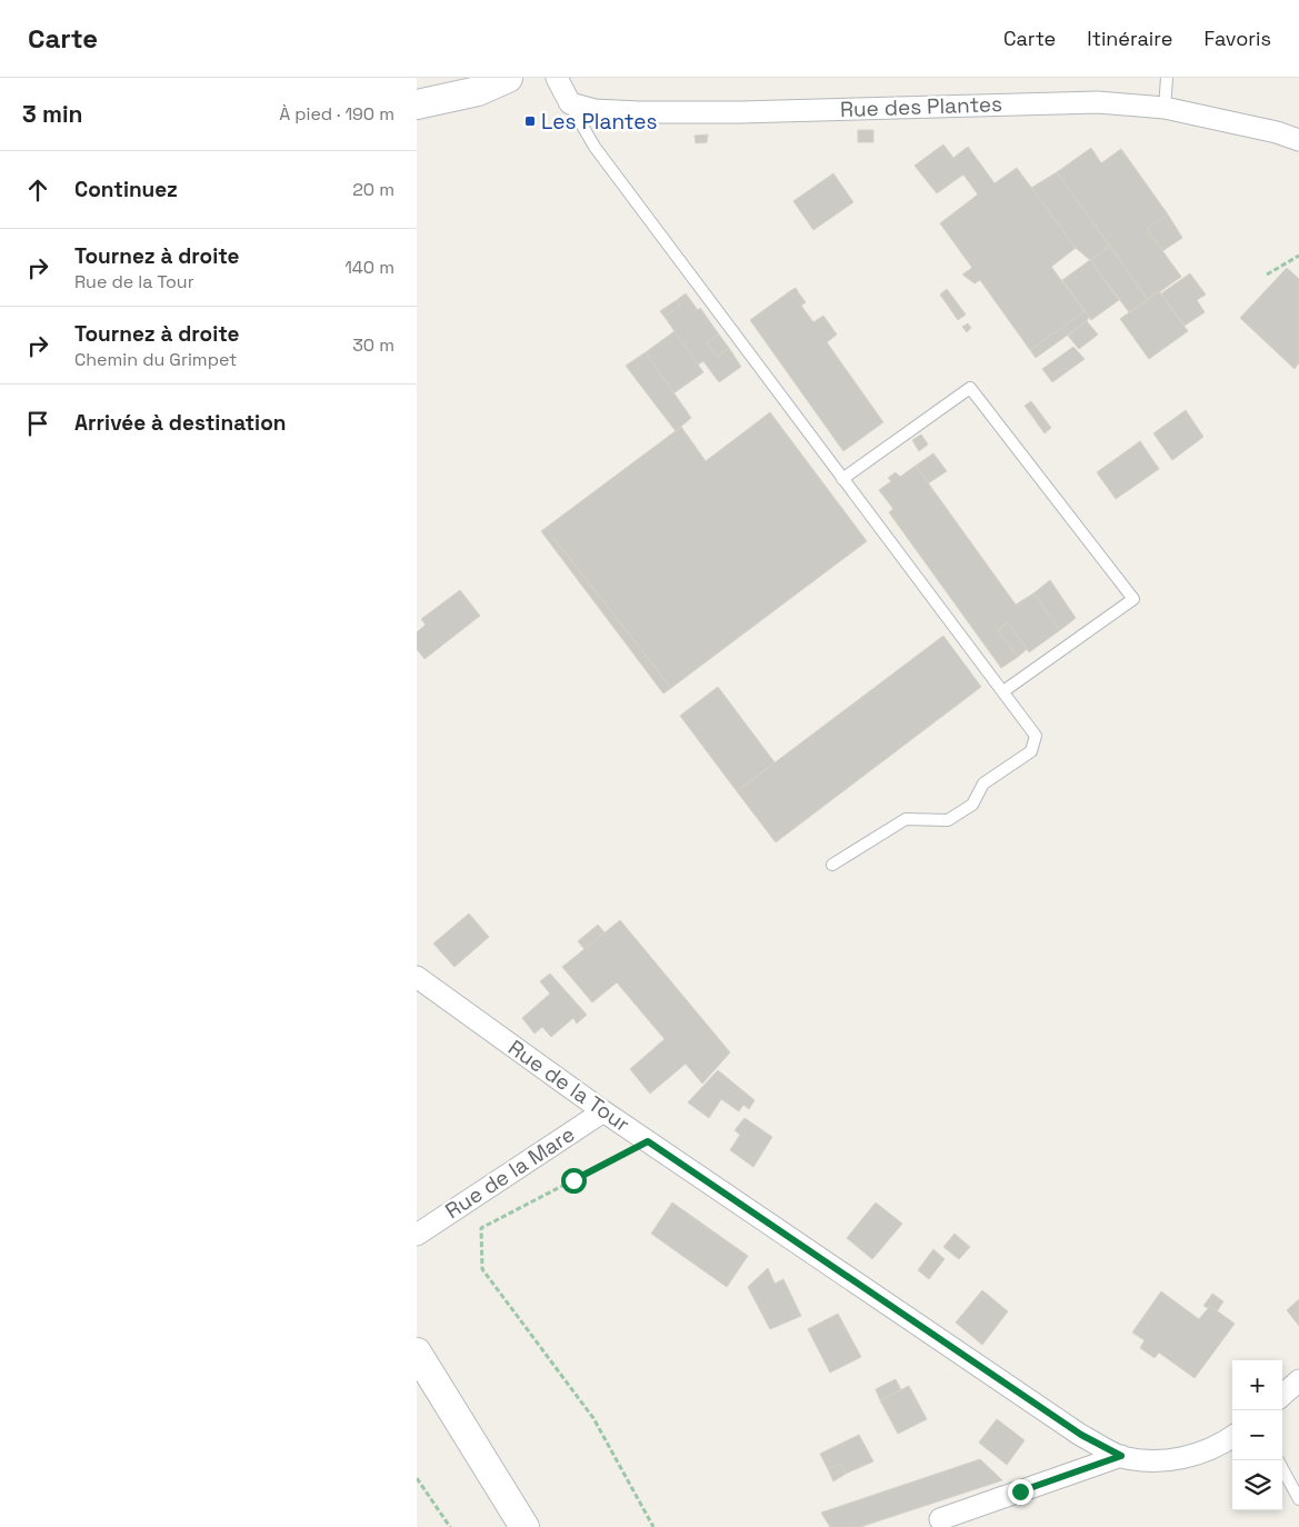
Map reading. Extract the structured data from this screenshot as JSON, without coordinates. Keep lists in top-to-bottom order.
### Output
{
  "streets": {
    "street": ["Rue des Plantes", "Rue de la Tour", "Rue de la Mare"]
  },
  "crossings": [
    ["Rue de la Tour", "Rue de la Mare"]
  ],
  "places": {
    "transit": ["Les Plantes"]
  },
  "page": {
    "header": "Carte",
    "nav": ["Carte", "Itinéraire", "Favoris"],
    "heading": ["3 min", "À pied · 190 m"],
    "list": [
      ["Continuez", "20 m"],
      ["Tournez à droite", "Rue de la Tour", "140 m"],
      ["Tournez à droite", "Chemin du Grimpet", "30 m"],
      "Arrivée à destination"
    ],
    "map_buttons": ["+", "−"]
  }
}
